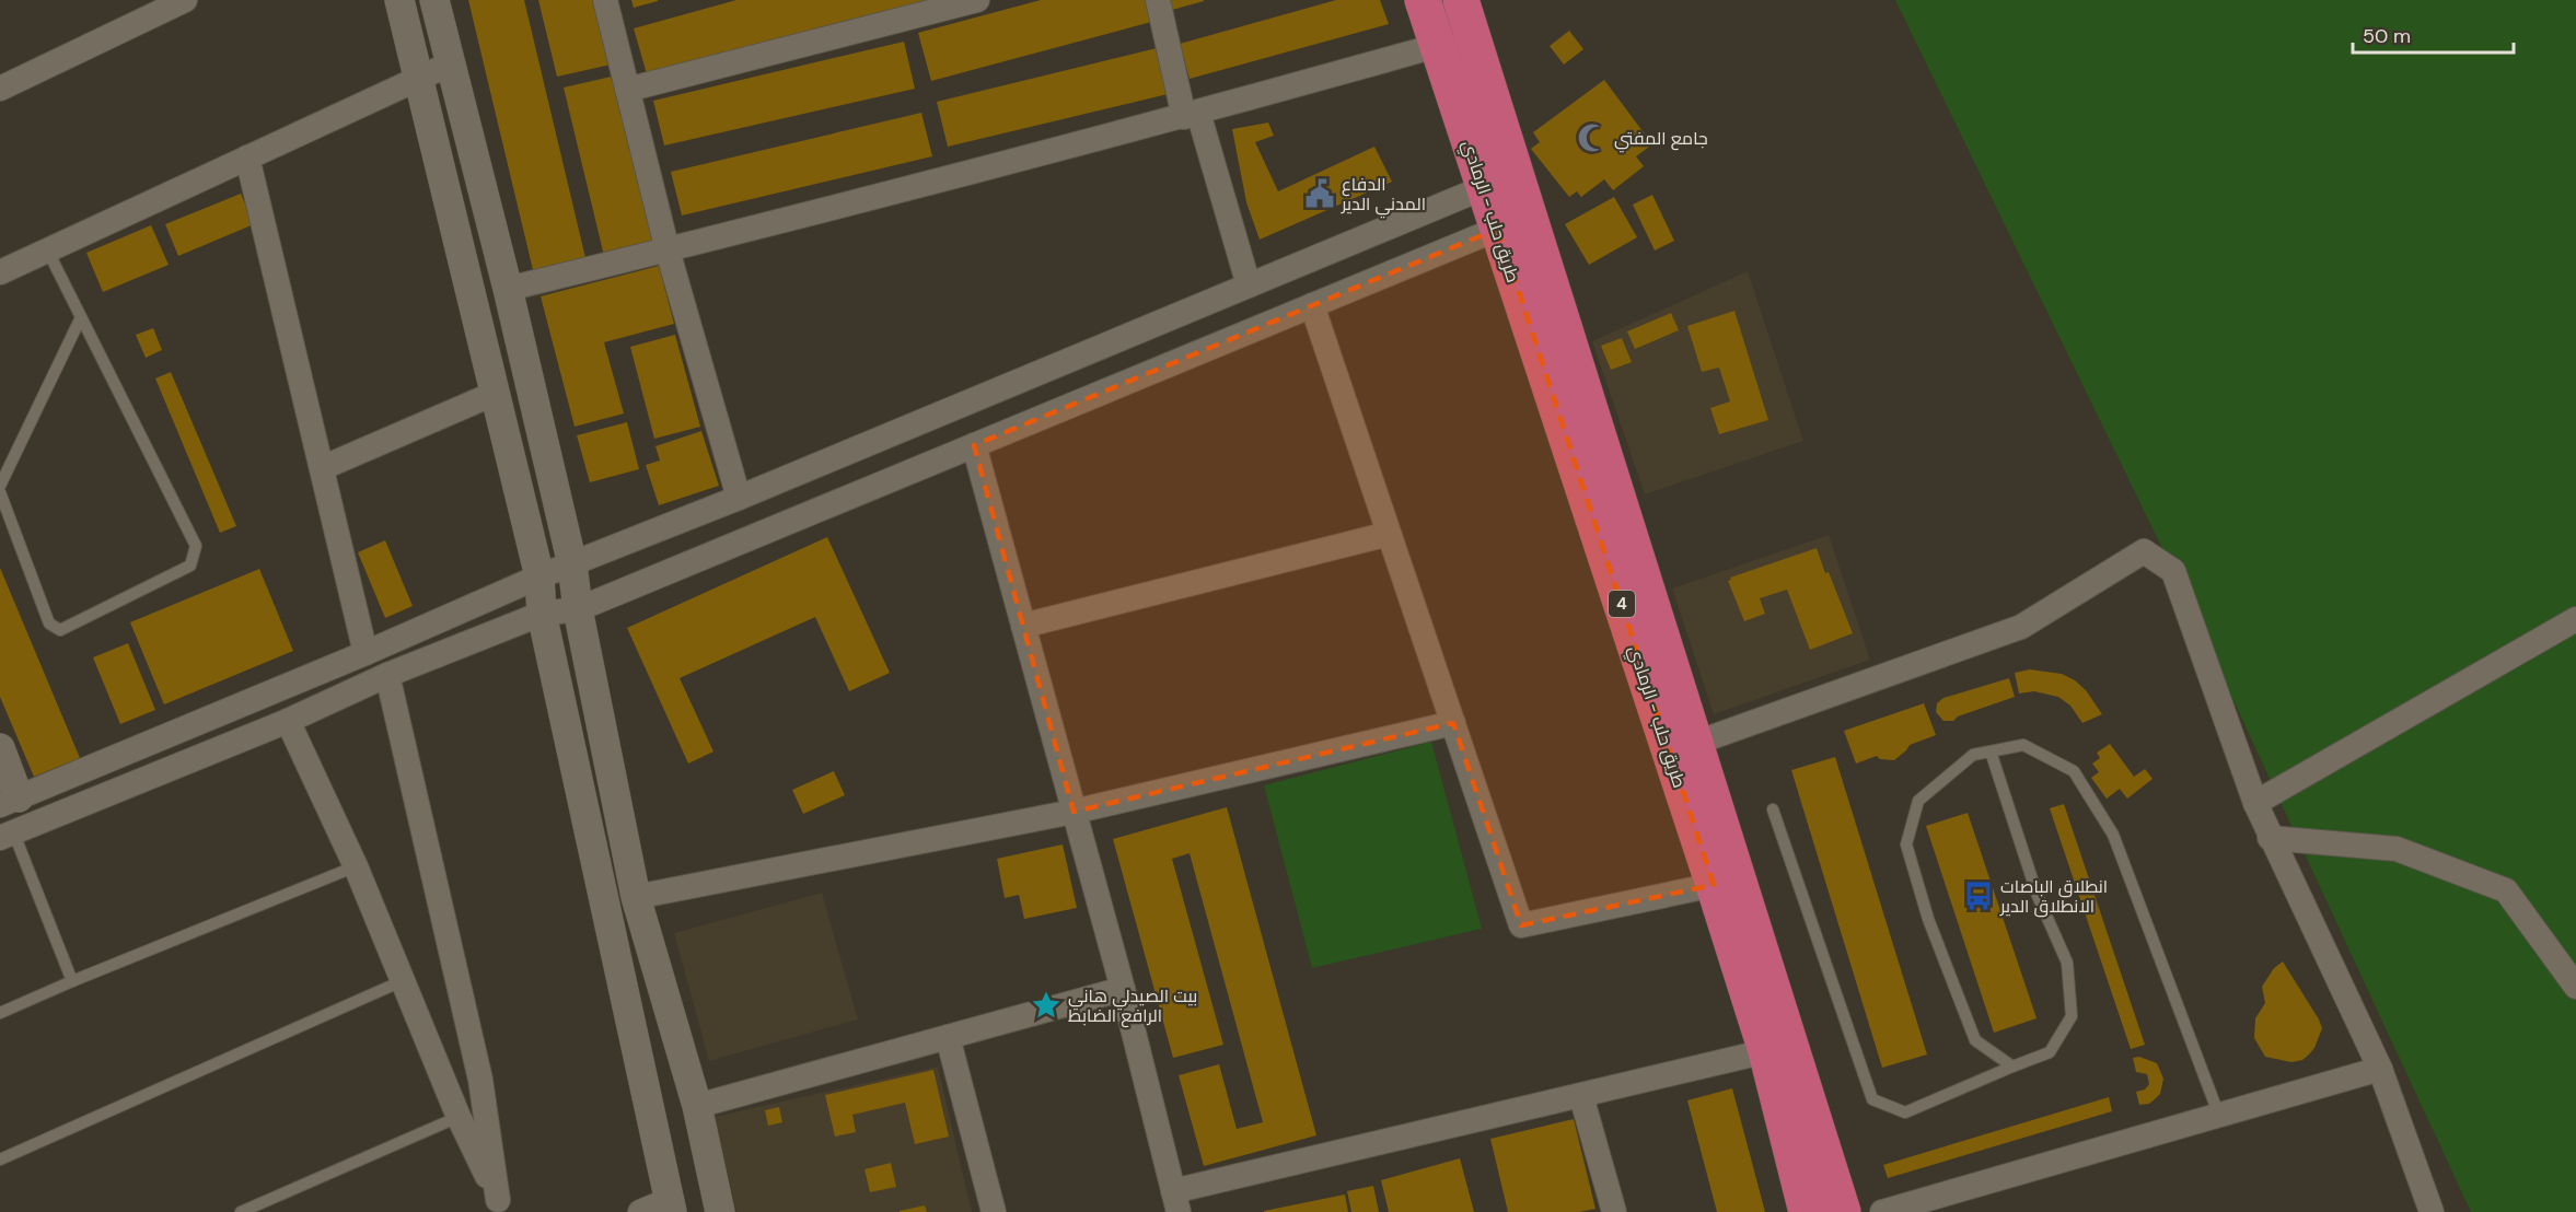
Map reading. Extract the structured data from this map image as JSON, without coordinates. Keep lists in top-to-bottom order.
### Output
{
  "streets": {
    "highway": ["طريق حلب - الرمادي", "4"]
  },
  "places": {
    "mosque": ["جامع المفتي"],
    "public building": ["الدفاع المدني الدير"],
    "bus stop": ["انطلاق الباصات الانطلاق الدير"],
    "place": ["بيت الصيدلي هاني الرافع الضابط"]
  },
  "scale_bar": "50 m"
}
